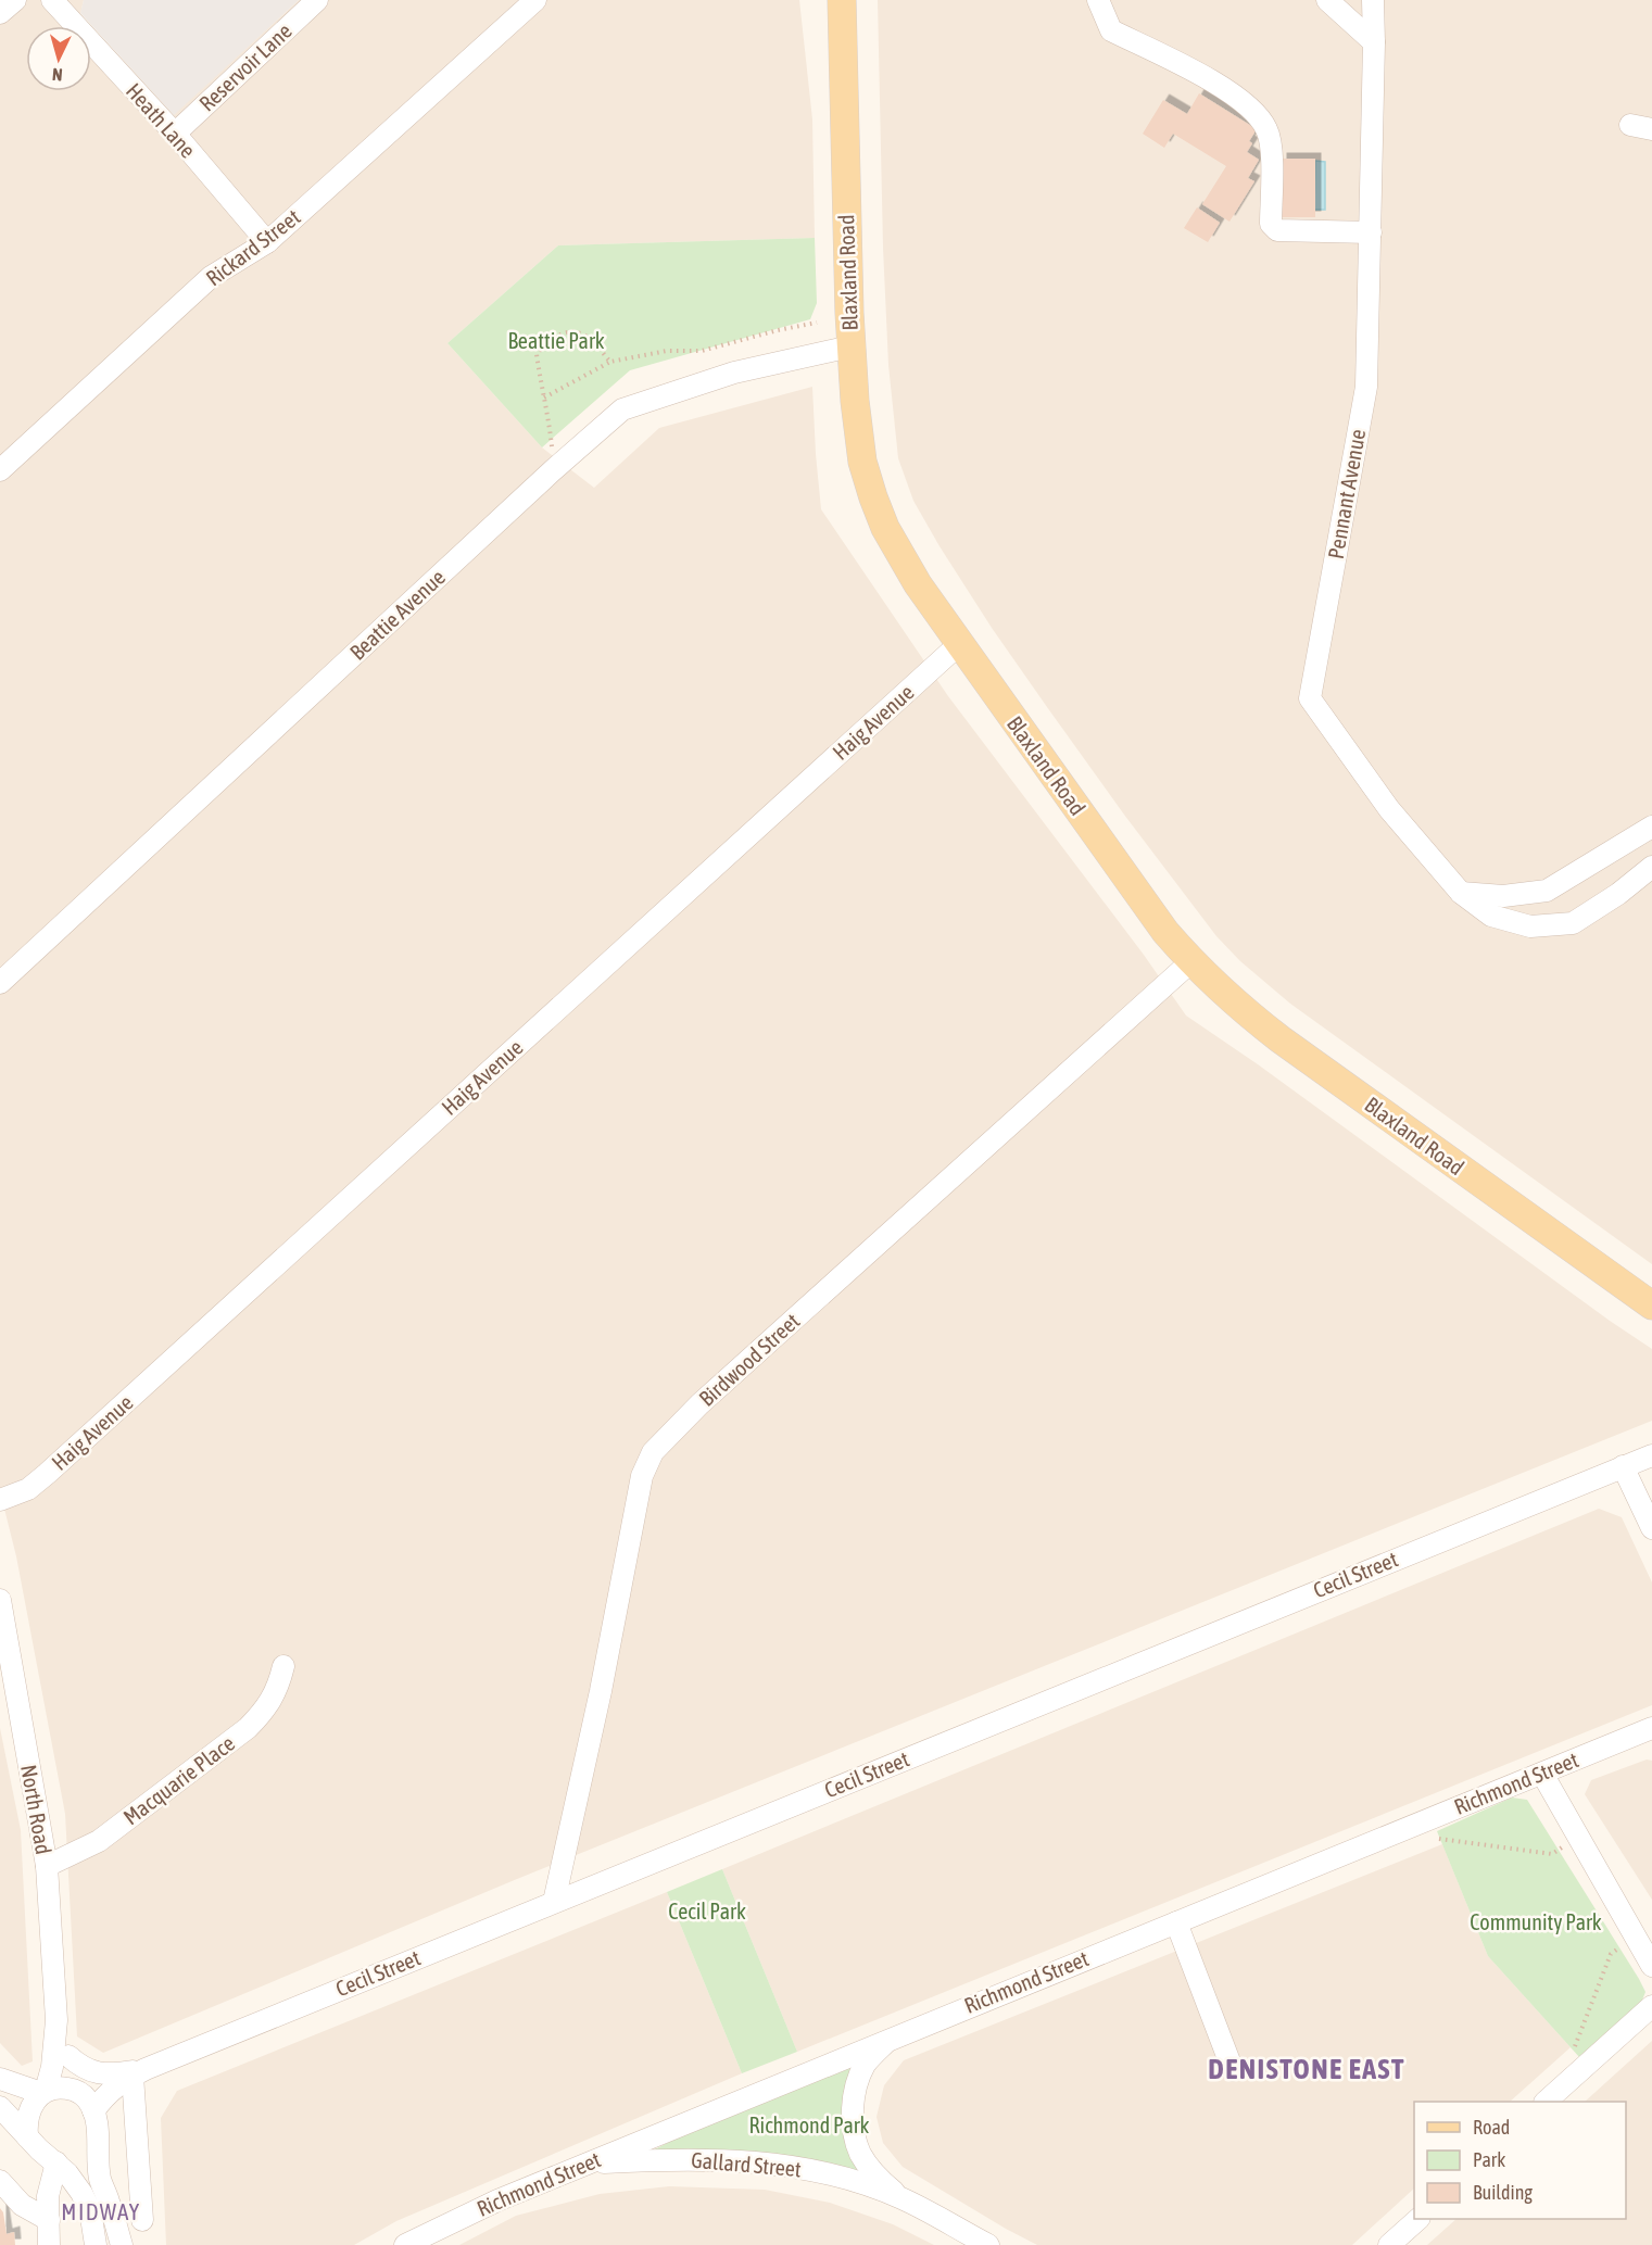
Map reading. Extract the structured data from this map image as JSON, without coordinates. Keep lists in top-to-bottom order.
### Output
{
  "streets": {
    "main road": ["Blaxland Road"],
    "street": [
      "Reservoir Lane",
      "Heath Lane",
      "Rickard Street",
      "Pennant Avenue",
      "Beattie Avenue",
      "Haig Avenue",
      "Birdwood Street",
      "Cecil Street",
      "Macquarie Place",
      "Richmond Street",
      "North Road",
      "Gallard Street"
    ]
  },
  "crossings": [
    ["Reservoir Lane", "Heath Lane"],
    ["Heath Lane", "Rickard Street"],
    ["Blaxland Road", "Beattie Avenue"],
    ["Blaxland Road", "Haig Avenue"],
    ["Blaxland Road", "Birdwood Street"],
    ["Birdwood Street", "Cecil Street"],
    ["Cecil Street", "North Road"],
    ["Macquarie Place", "North Road"],
    ["Richmond Street", "Gallard Street"]
  ],
  "districts": ["DENISTONE EAST", "MIDWAY"],
  "parks": [
    "Beattie Park",
    "Cecil Park",
    "Community Park",
    "Richmond Park"
  ],
  "legend": ["Road", "Park", "Building"],
  "north": "bottom"
}
